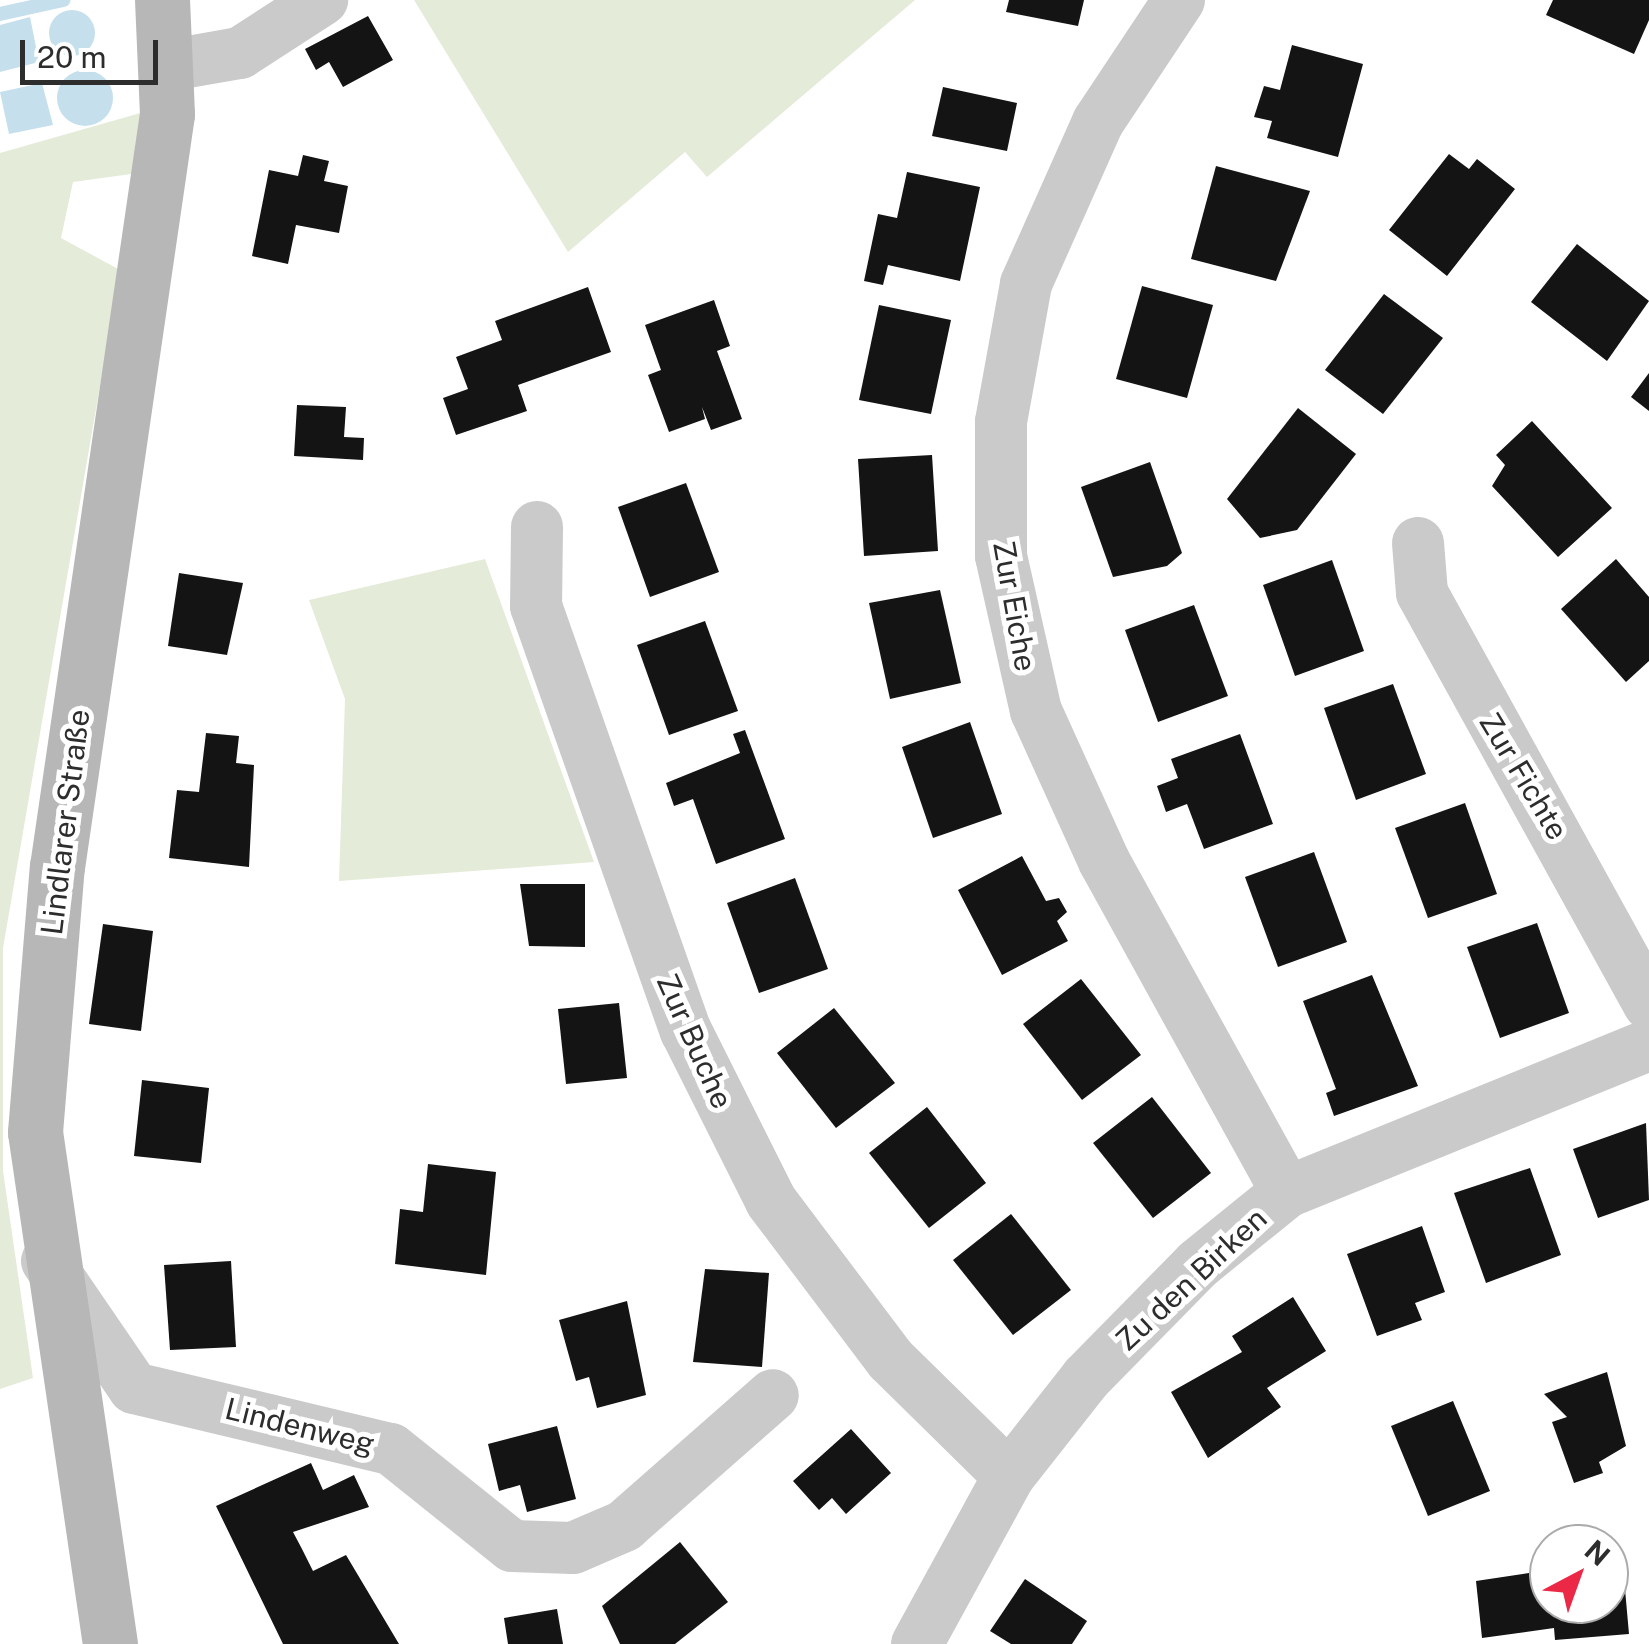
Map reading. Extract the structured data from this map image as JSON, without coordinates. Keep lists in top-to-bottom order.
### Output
{
  "streets": {
    "main road": ["Lindlarer Straße"],
    "street": [
      "Zur Eiche",
      "Zur Fichte",
      "Zur Buche",
      "Zu den Birken",
      "Lindenweg"
    ]
  },
  "crossings": [
    ["Zur Eiche", "Zu den Birken"],
    ["Lindlarer Straße", "Lindenweg"],
    ["Zur Buche", "Zu den Birken"]
  ],
  "scale_bar": "20 m",
  "north": "top right"
}
